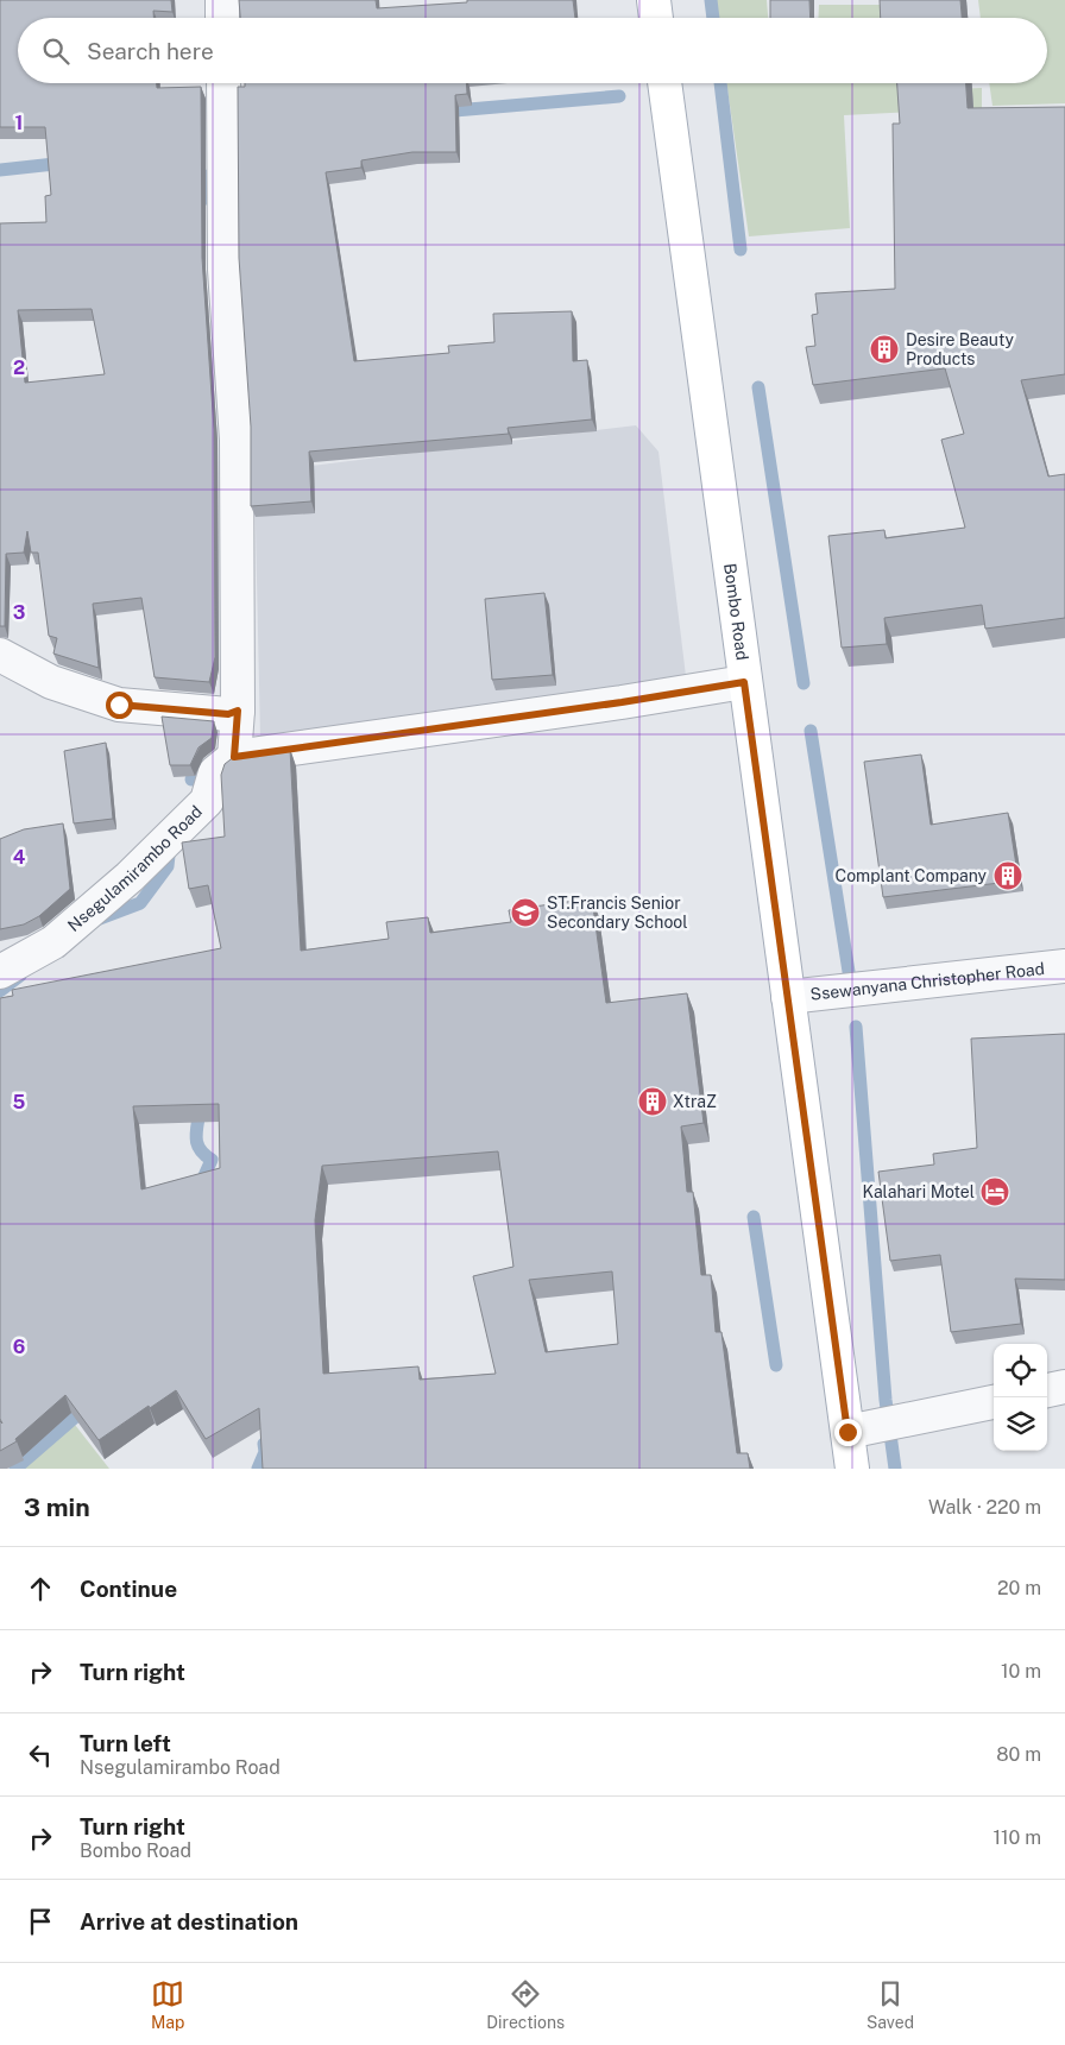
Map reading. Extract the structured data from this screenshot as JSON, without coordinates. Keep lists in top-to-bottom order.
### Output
{
  "streets": {
    "main road": ["Bombo Road"],
    "street": ["Nsegulamirambo Road", "Ssewanyana Christopher Road"]
  },
  "crossings": [
    ["Bombo Road", "Ssewanyana Christopher Road"]
  ],
  "places": {
    "building": ["Desire Beauty Products", "Complant Company", "XtraZ"],
    "school or university": ["ST.Francis Senior Secondary School"],
    "hotel": ["Kalahari Motel"]
  },
  "page": {
    "search": "Search here",
    "heading": ["3 min", "Walk · 220 m"],
    "list": [
      ["Continue", "20 m"],
      ["Turn right", "10 m"],
      ["Turn left", "Nsegulamirambo Road", "80 m"],
      ["Turn right", "Bombo Road", "110 m"],
      "Arrive at destination"
    ],
    "nav": ["Map", "Directions", "Saved"]
  },
  "grid": {
    "rows": [
      "1",
      "2",
      "3",
      "4",
      "5",
      "6"
    ]
  }
}
